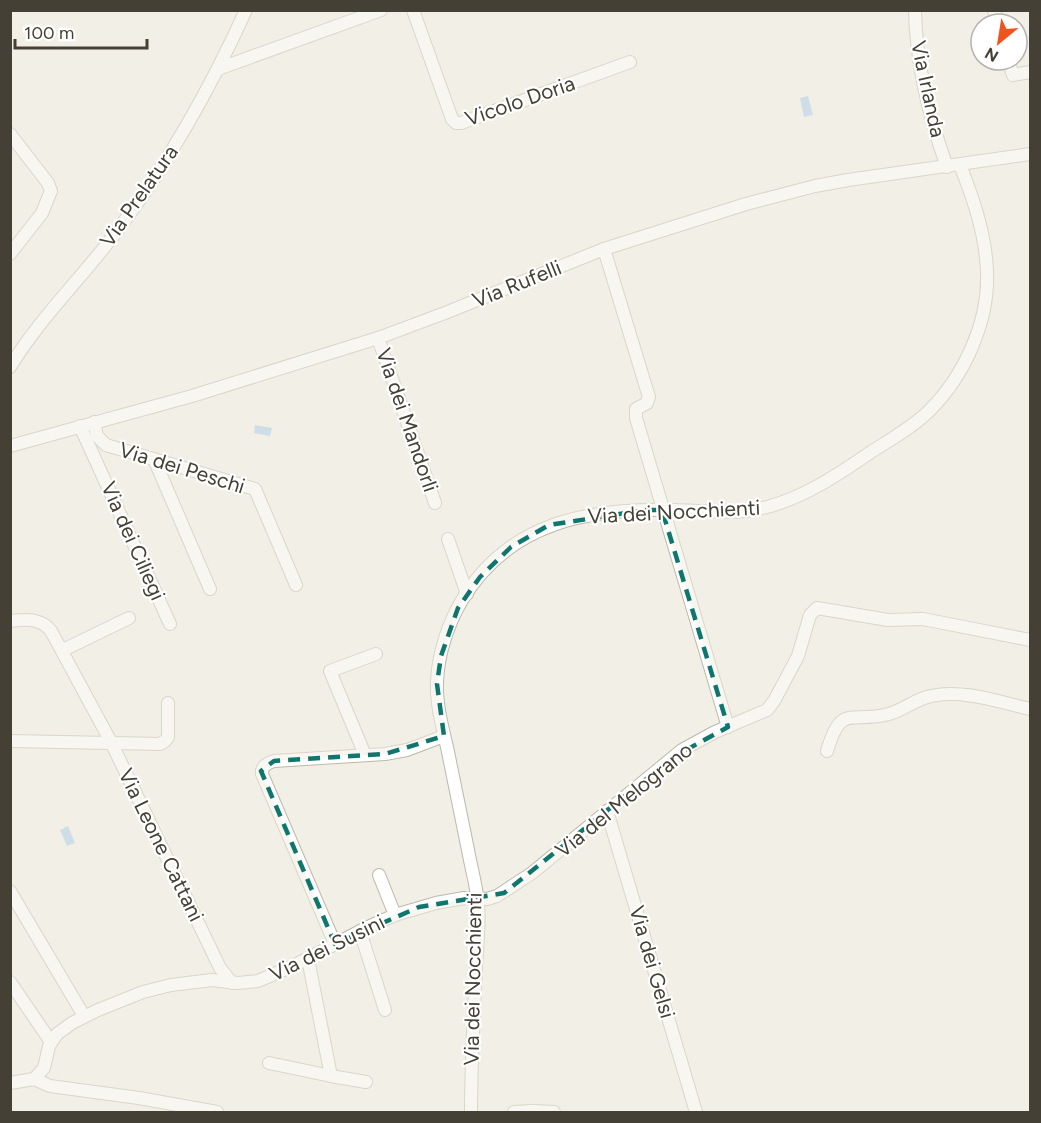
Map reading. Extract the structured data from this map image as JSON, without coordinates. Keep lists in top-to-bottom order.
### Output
{
  "streets": {
    "street": [
      "Via Irlanda",
      "Vicolo Doria",
      "Via Prelatura",
      "Via Rufelli",
      "Via dei Mandorli",
      "Via dei Peschi",
      "Via dei Nocchienti",
      "Via dei Ciliegi",
      "Via del Melograno",
      "Via Leone Cattani",
      "Via dei Susini",
      "Via dei Gelsi"
    ]
  },
  "crossings": [
    ["Via Irlanda", "Via Rufelli"],
    ["Via Irlanda", "Via dei Nocchienti"],
    ["Via Rufelli", "Via dei Mandorli"],
    ["Via Rufelli", "Via dei Peschi"],
    ["Via Rufelli", "Via dei Nocchienti"],
    ["Via Rufelli", "Via dei Ciliegi"],
    ["Via dei Nocchienti", "Via del Melograno"],
    ["Via dei Nocchienti", "Via dei Susini"],
    ["Via del Melograno", "Via dei Susini"],
    ["Via del Melograno", "Via dei Gelsi"],
    ["Via Leone Cattani", "Via dei Susini"]
  ],
  "scale_bar": "100 m",
  "north": "bottom left"
}
